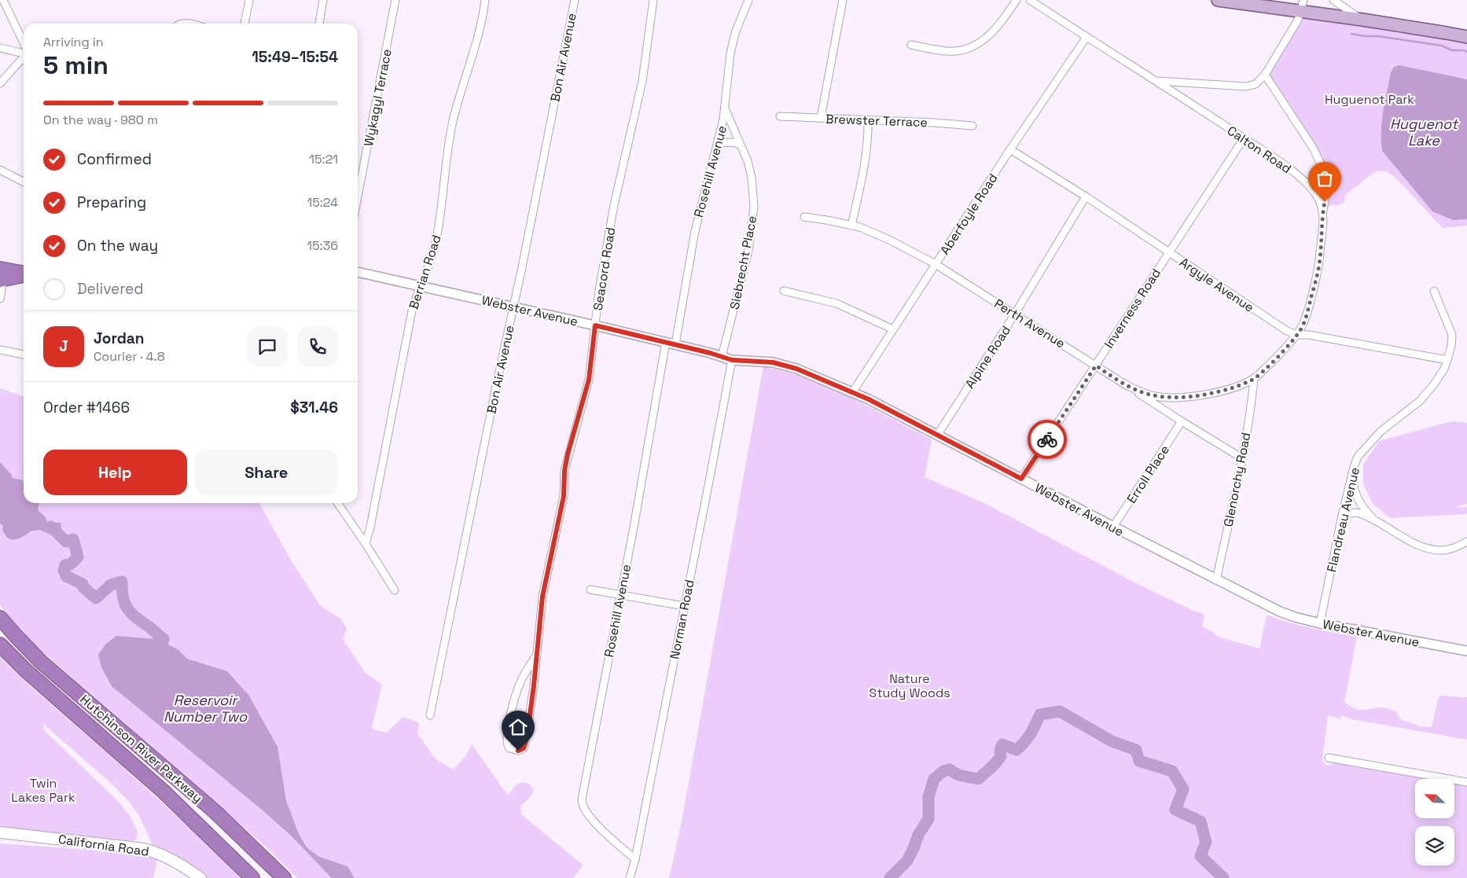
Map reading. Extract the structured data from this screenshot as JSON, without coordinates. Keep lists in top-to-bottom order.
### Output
{
  "streets": {
    "highway": ["Hutchinson River Parkway"],
    "main road": ["California Road"],
    "street": [
      "Bon Air Avenue",
      "Wykagyl Terrace",
      "Brewster Terrace",
      "Calton Road",
      "Rosehill Avenue",
      "Aberfoyle Road",
      "Siebrecht Place",
      "Seacord Road",
      "Berrian Road",
      "Argyle Avenue",
      "Inverness Road",
      "Webster Avenue",
      "Perth Avenue",
      "Alpine Road",
      "Erroll Place",
      "Glenorchy Road",
      "Flandreau Avenue",
      "Norman Road"
    ]
  },
  "crossings": [
    ["Bon Air Avenue", "Webster Avenue"],
    ["Calton Road", "Aberfoyle Road"],
    ["Calton Road", "Argyle Avenue"],
    ["Calton Road", "Inverness Road"],
    ["Calton Road", "Perth Avenue"],
    ["Calton Road", "Glenorchy Road"],
    ["Rosehill Avenue", "Siebrecht Place"],
    ["Rosehill Avenue", "Webster Avenue"],
    ["Rosehill Avenue", "Norman Road"],
    ["Aberfoyle Road", "Argyle Avenue"],
    ["Aberfoyle Road", "Webster Avenue"],
    ["Aberfoyle Road", "Perth Avenue"],
    ["Siebrecht Place", "Webster Avenue"],
    ["Seacord Road", "Webster Avenue"],
    ["Berrian Road", "Webster Avenue"],
    ["Argyle Avenue", "Inverness Road"],
    ["Argyle Avenue", "Alpine Road"],
    ["Argyle Avenue", "Flandreau Avenue"],
    ["Inverness Road", "Webster Avenue"],
    ["Inverness Road", "Perth Avenue"],
    ["Webster Avenue", "Alpine Road"],
    ["Webster Avenue", "Erroll Place"],
    ["Webster Avenue", "Glenorchy Road"],
    ["Webster Avenue", "Flandreau Avenue"],
    ["Webster Avenue", "Norman Road"],
    ["Perth Avenue", "Alpine Road"],
    ["Perth Avenue", "Erroll Place"],
    ["Perth Avenue", "Glenorchy Road"]
  ],
  "water": ["Huguenot Lake", "Reservoir Number Two"],
  "parks": ["Huguenot Park", "Nature Study Woods", "Twin Lakes Park"],
  "north": "top left",
  "page": {
    "heading": ["5 min", "Arriving in", "15:49–15:54"],
    "panel": [
      "Jordan",
      "Courier · 4.8",
      "Order #1466",
      "$31.46"
    ],
    "bar": "On the way · 980 m",
    "list": [
      ["Confirmed", "15:21"],
      ["Preparing", "15:24"],
      ["On the way", "15:36"],
      "Delivered"
    ],
    "round": "J",
    "buttons": ["Help", "Share"]
  }
}
